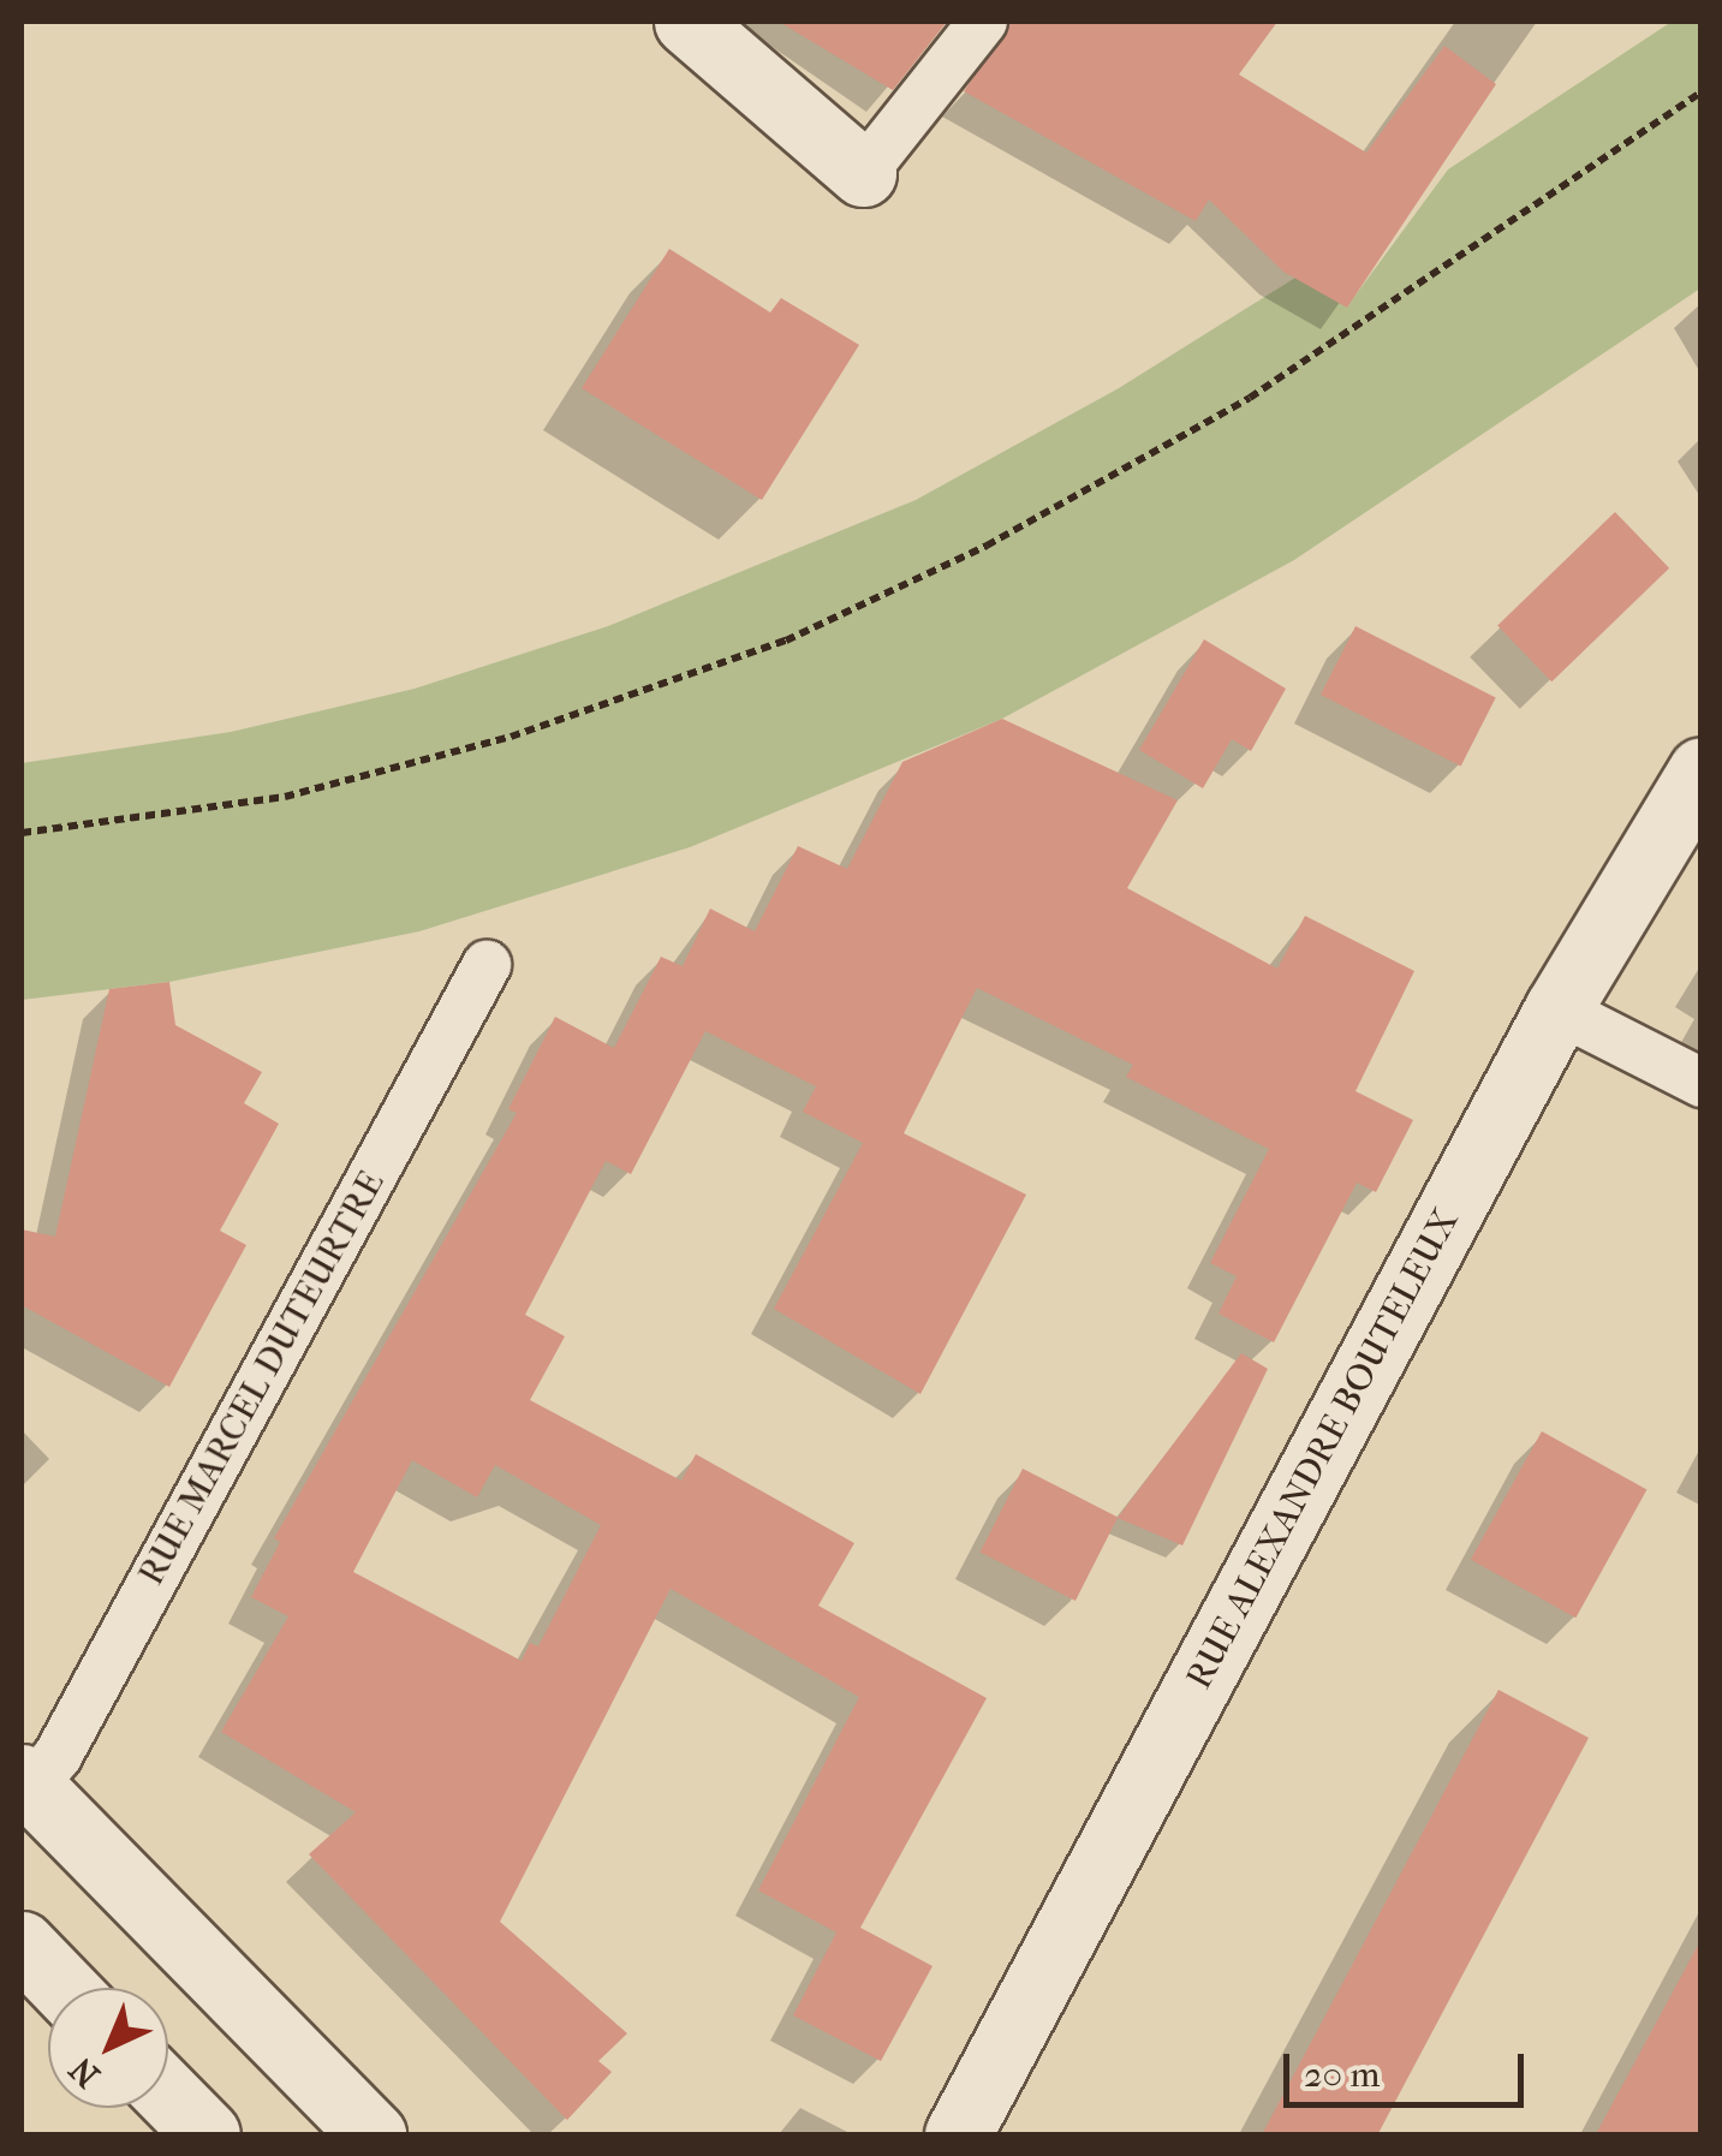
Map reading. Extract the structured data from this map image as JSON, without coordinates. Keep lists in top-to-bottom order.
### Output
{
  "streets": {
    "street": ["RUE ALEXANDRE BOUTELEUX"],
    "lane": ["RUE MARCEL DUTEURTRE"]
  },
  "scale_bar": "20 m",
  "north": "bottom left"
}
